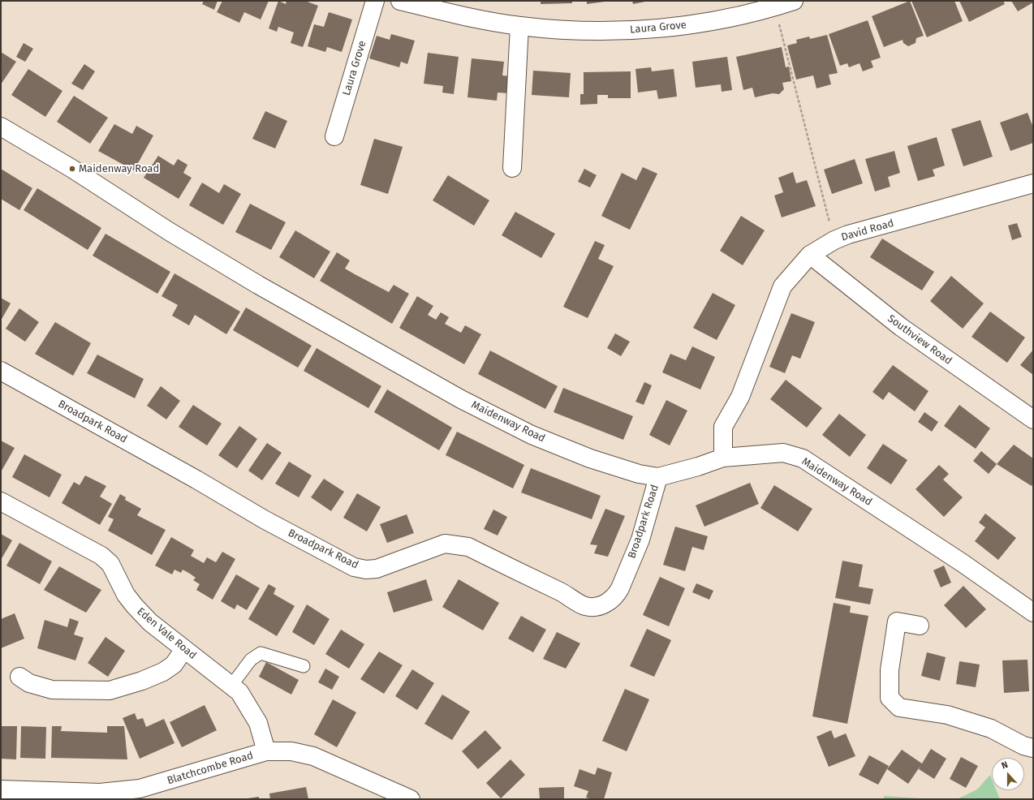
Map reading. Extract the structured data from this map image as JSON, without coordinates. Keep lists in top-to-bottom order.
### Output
{
  "streets": {
    "street": [
      "Laura Grove",
      "David Road",
      "Southview Road",
      "Broadpark Road",
      "Maidenway Road",
      "Eden Vale Road",
      "Blatchcombe Road"
    ]
  },
  "crossings": [
    ["David Road", "Southview Road"],
    ["David Road", "Maidenway Road"],
    ["Broadpark Road", "Maidenway Road"],
    ["Eden Vale Road", "Blatchcombe Road"]
  ],
  "places": ["Maidenway Road"],
  "north": "top"
}
